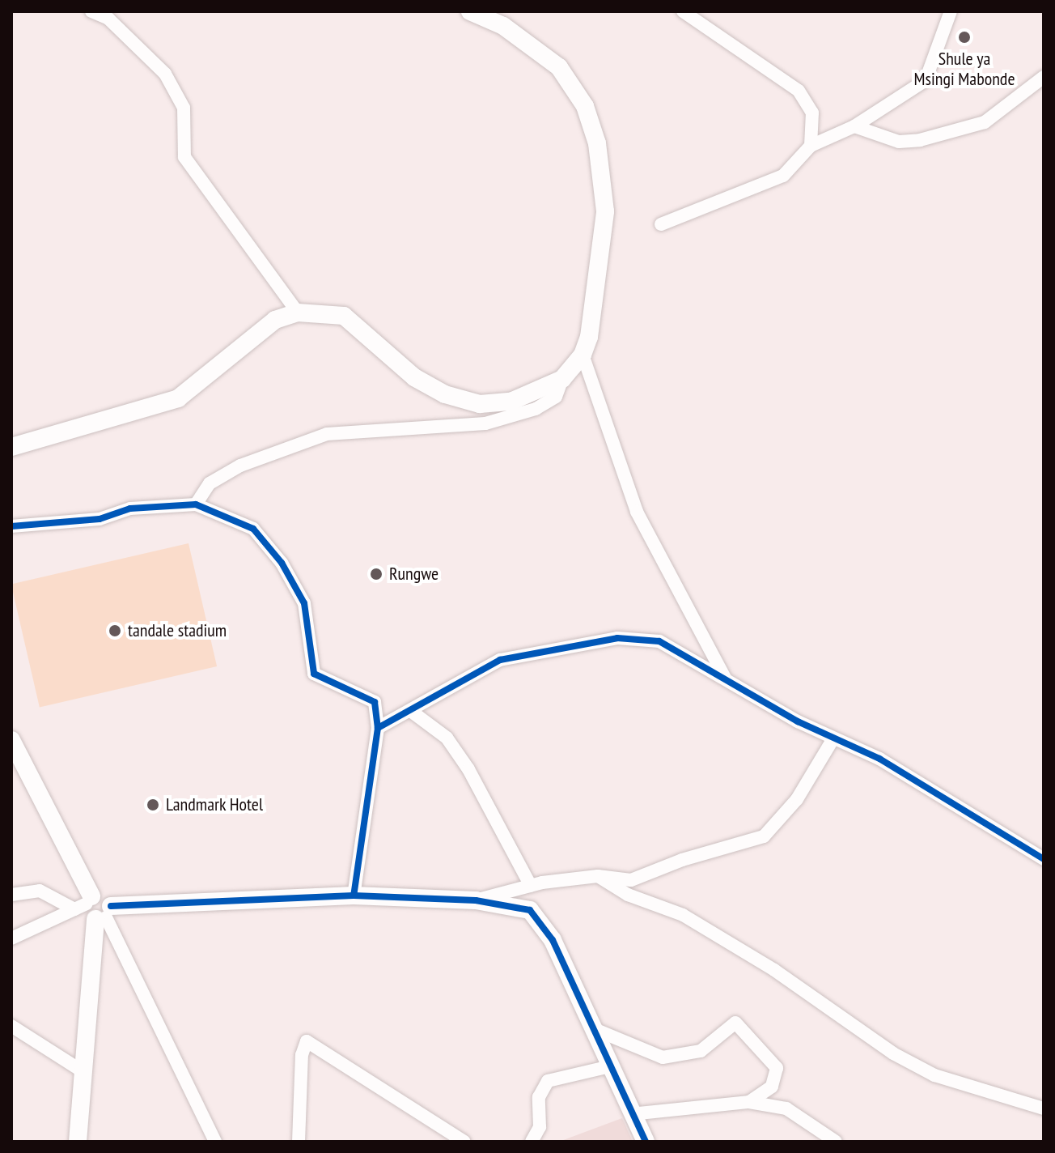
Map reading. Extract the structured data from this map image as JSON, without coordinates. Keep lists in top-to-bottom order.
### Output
{
  "places": [
    "Shule ya Msingi Mabonde",
    "Rungwe",
    "tandale stadium",
    "Landmark Hotel"
  ]
}
